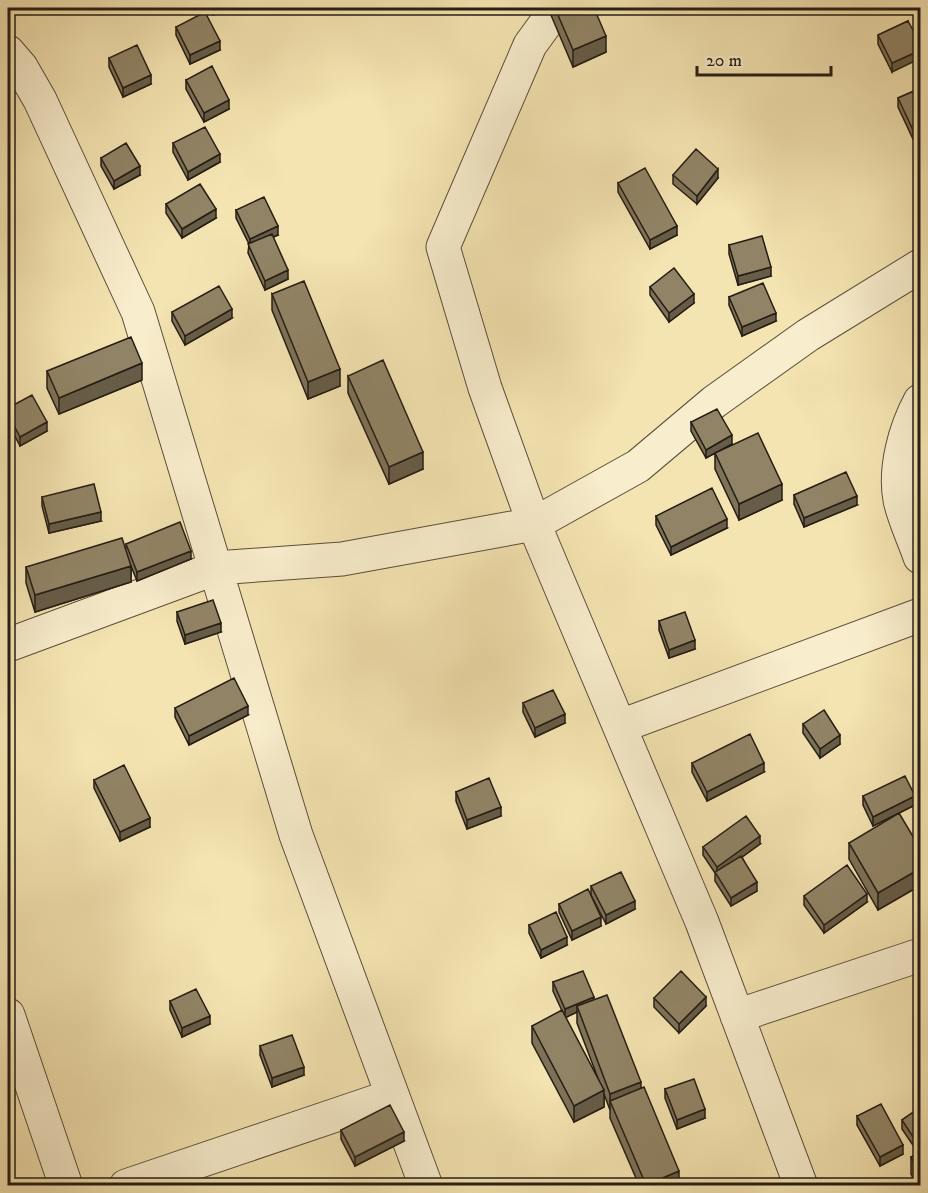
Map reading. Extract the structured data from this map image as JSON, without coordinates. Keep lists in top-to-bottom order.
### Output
{
  "scale_bar": "20 m"
}
